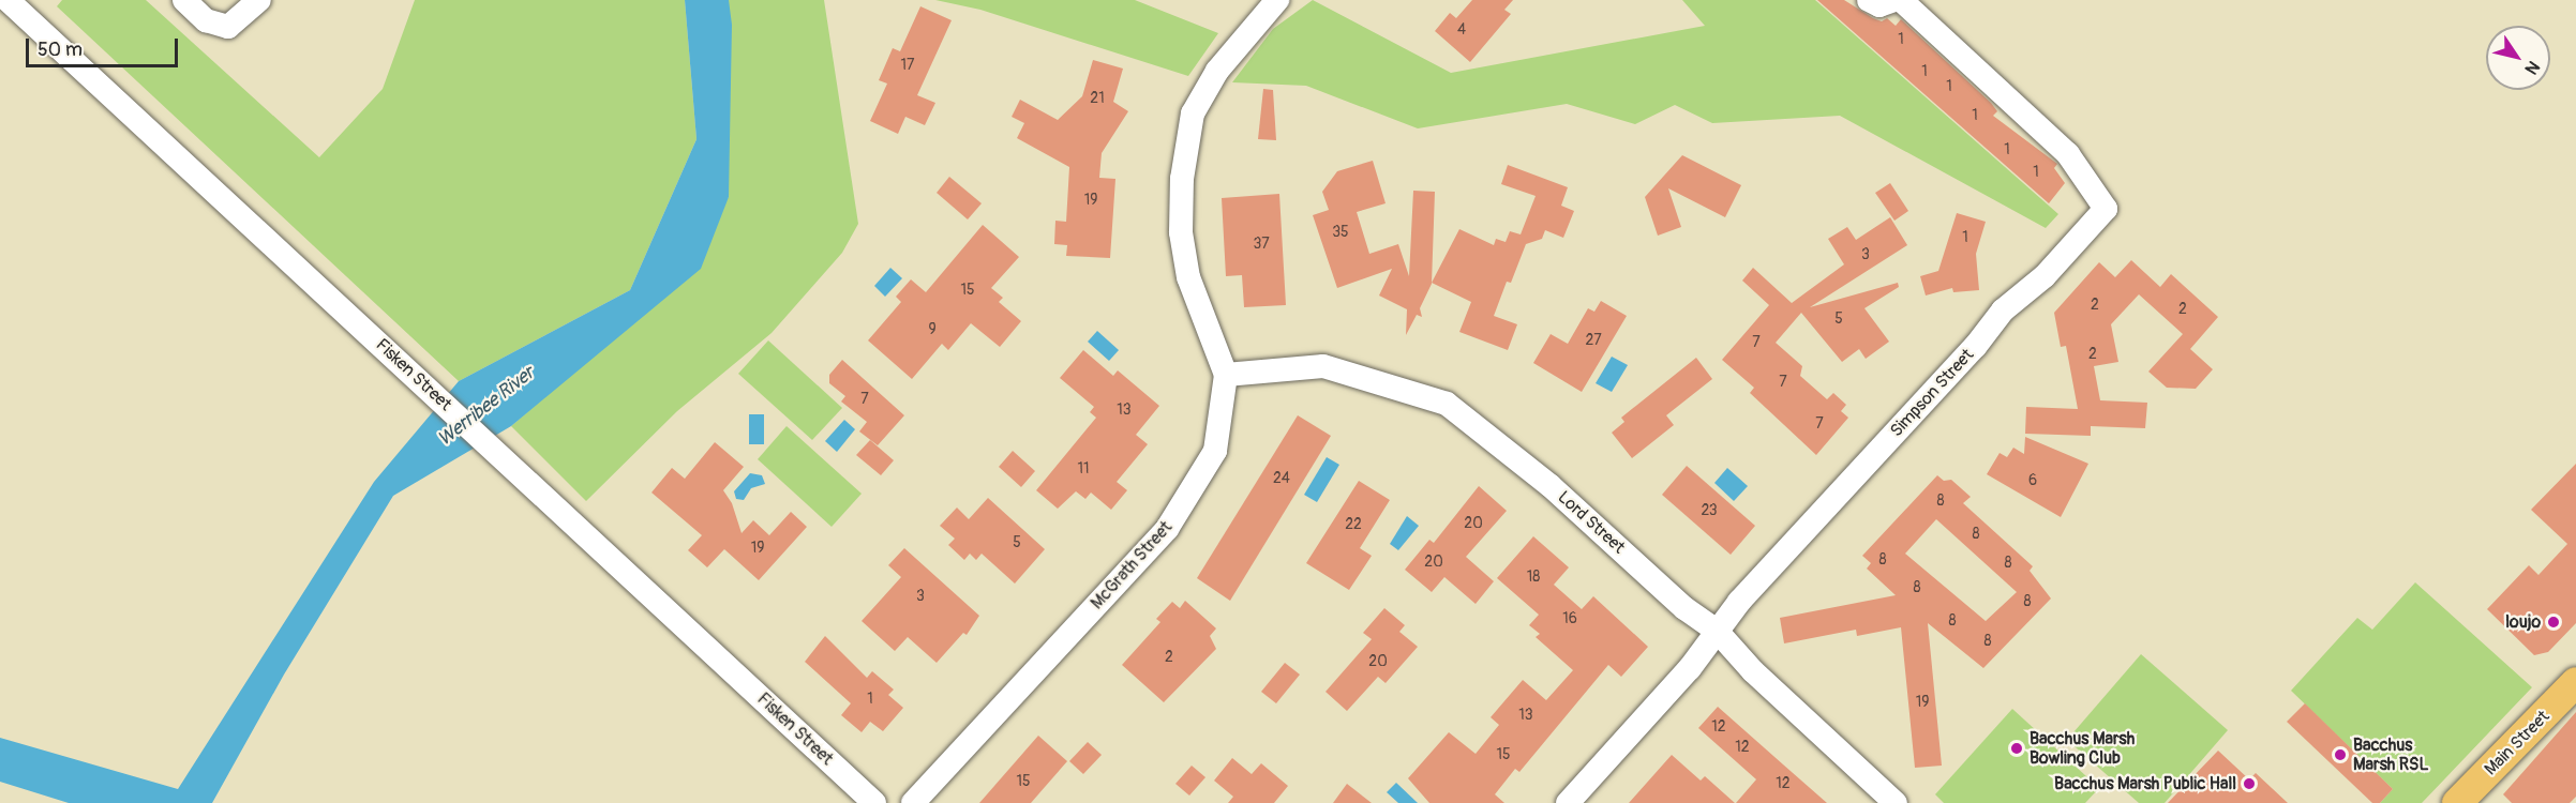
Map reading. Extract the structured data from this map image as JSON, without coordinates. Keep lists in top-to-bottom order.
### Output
{
  "streets": {
    "main road": ["Main Street"],
    "street": [
      "Fisken Street",
      "Simpson Street",
      "Lord Street",
      "McGrath Street"
    ]
  },
  "crossings": [
    ["Simpson Street", "Lord Street"],
    ["Lord Street", "McGrath Street"]
  ],
  "water": ["Werribee River"],
  "places": [
    "loujo",
    "Bacchus Marsh Bowling Club",
    "Bacchus Marsh RSL",
    "Bacchus Marsh Public Hall"
  ],
  "house_numbers": [
    "4",
    "1",
    "17",
    "1",
    "1",
    "21",
    "1",
    "1",
    "1",
    "19",
    "35",
    "1",
    "37",
    "3",
    "15",
    "2",
    "2",
    "5",
    "9",
    "27",
    "7",
    "2",
    "7",
    "7",
    "13",
    "7",
    "11",
    "24",
    "6",
    "8",
    "23",
    "20",
    "22",
    "8",
    "5",
    "19",
    "8",
    "20",
    "8",
    "18",
    "8",
    "3",
    "8",
    "16",
    "8",
    "8",
    "2",
    "20",
    "1",
    "19",
    "13",
    "12",
    "12",
    "15",
    "15",
    "12"
  ],
  "scale_bar": "50 m",
  "north": "bottom right"
}
